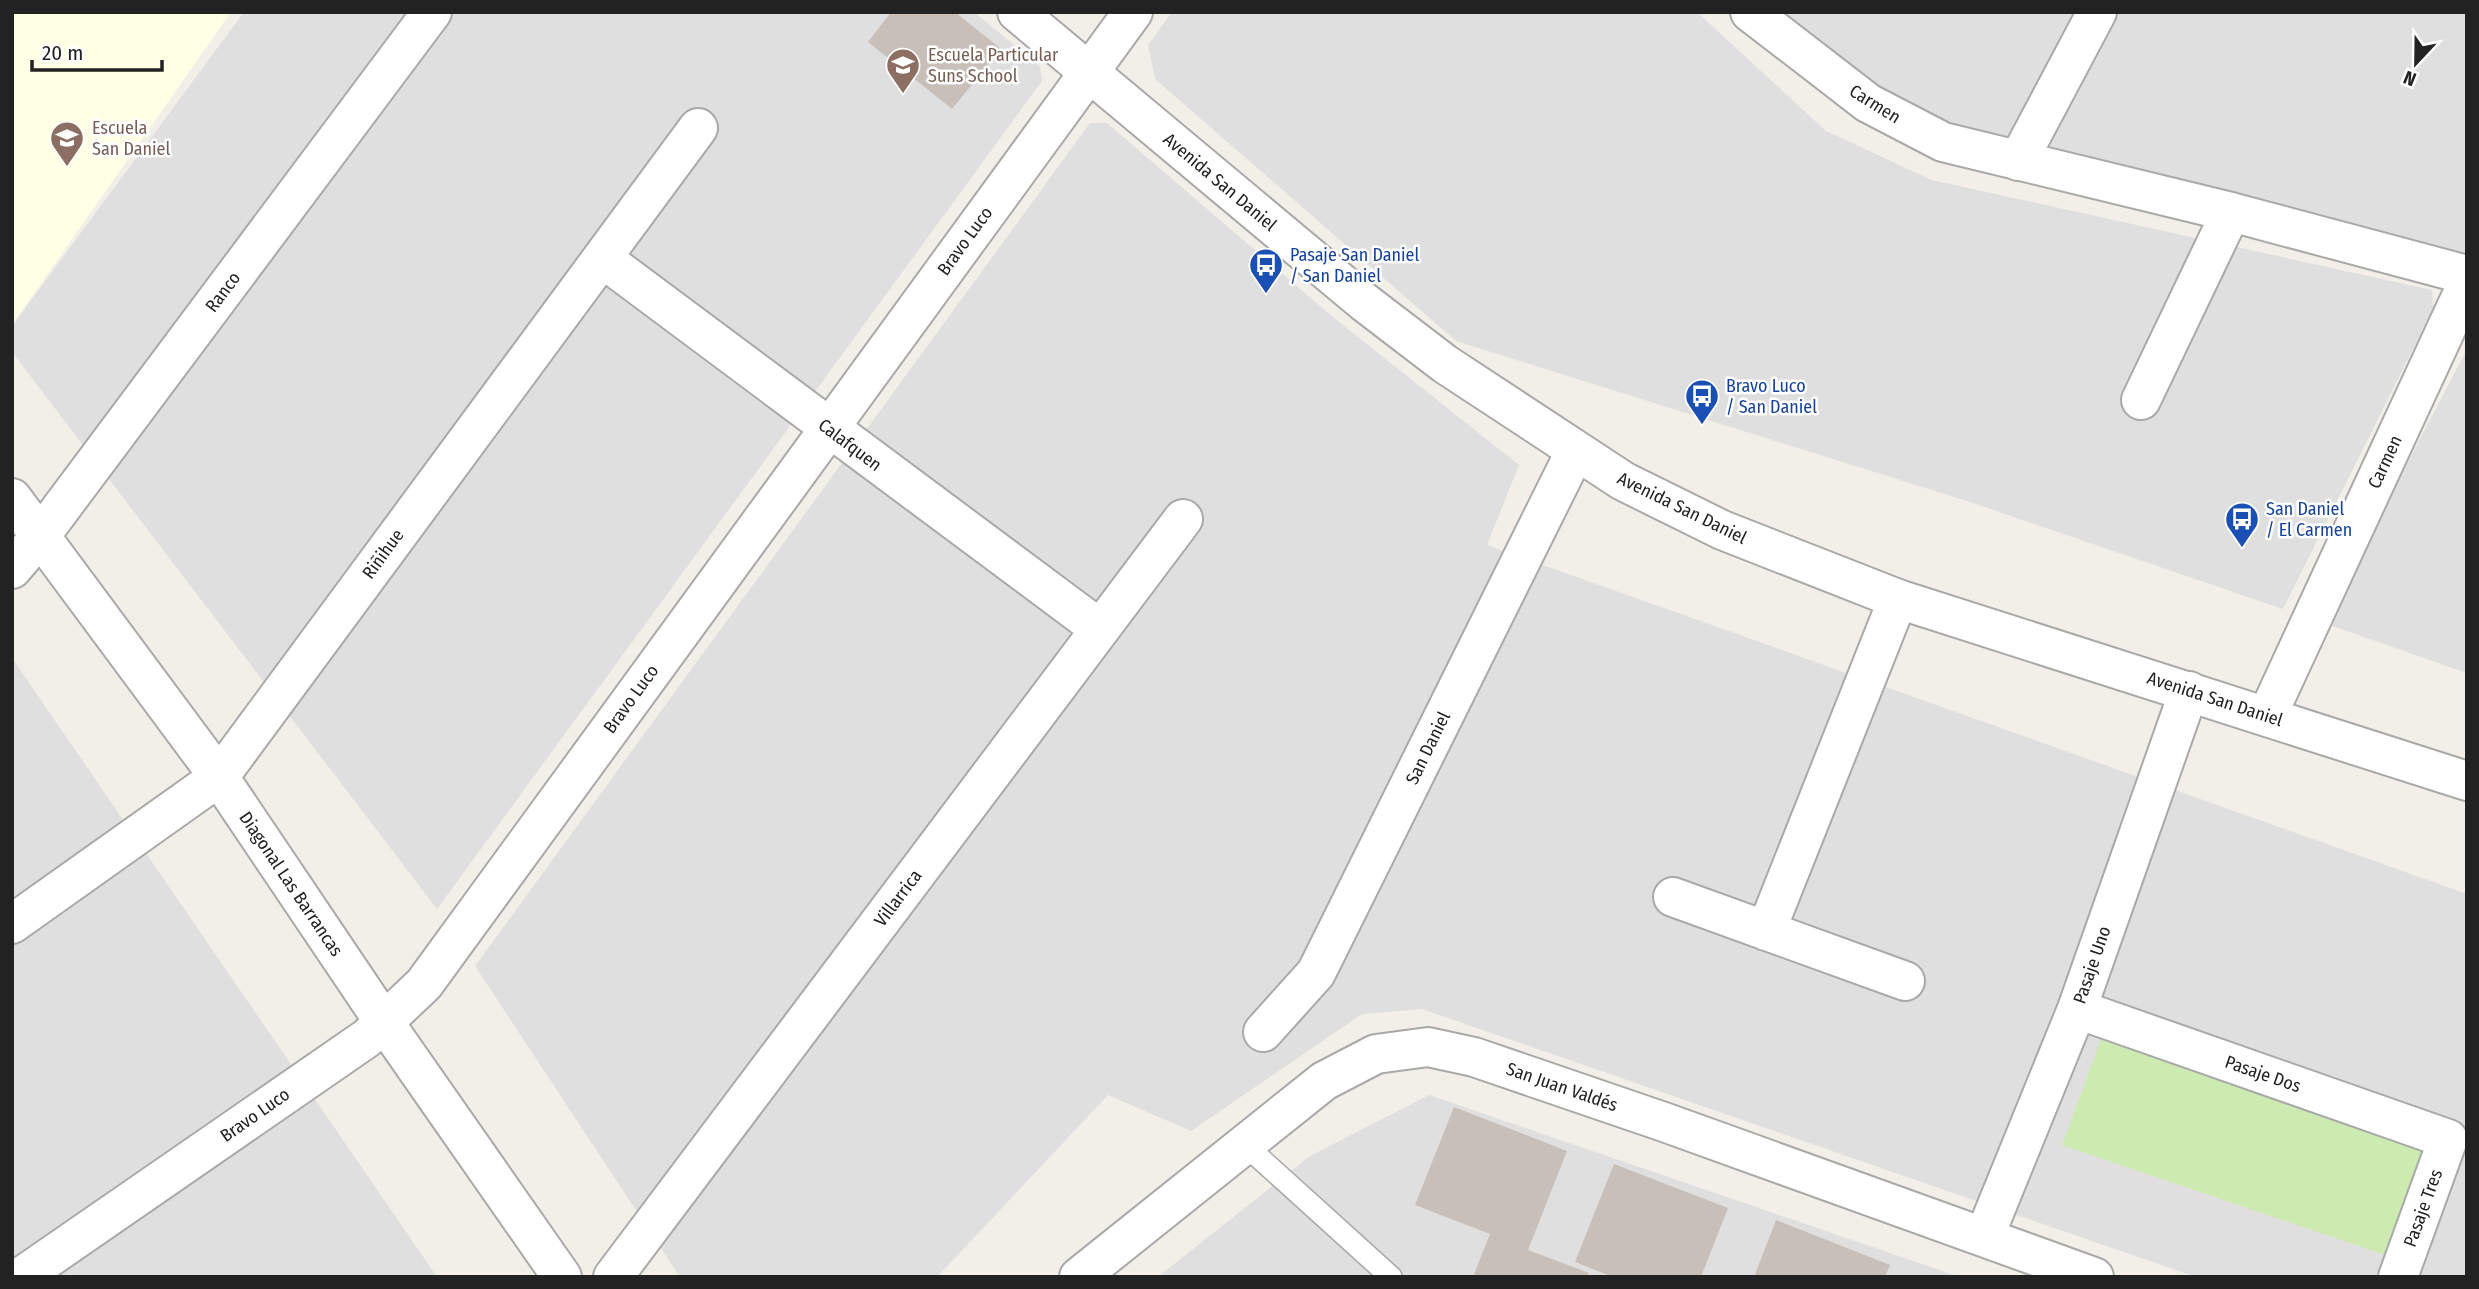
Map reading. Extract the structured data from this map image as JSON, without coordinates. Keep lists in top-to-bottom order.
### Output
{
  "streets": {
    "street": [
      "Carmen",
      "Avenida San Daniel",
      "Bravo Luco",
      "Ranco",
      "Calafquen",
      "Riñihue",
      "San Daniel",
      "Diagonal Las Barrancas",
      "Villarrica",
      "Pasaje Uno",
      "Pasaje Dos",
      "San Juan Valdés",
      "Pasaje Tres"
    ]
  },
  "crossings": [
    ["Carmen", "Avenida San Daniel"],
    ["Avenida San Daniel", "Bravo Luco"],
    ["Avenida San Daniel", "San Daniel"],
    ["Avenida San Daniel", "Pasaje Uno"],
    ["Bravo Luco", "Calafquen"],
    ["Bravo Luco", "Diagonal Las Barrancas"],
    ["Ranco", "Diagonal Las Barrancas"],
    ["Calafquen", "Riñihue"],
    ["Calafquen", "Villarrica"],
    ["Riñihue", "Diagonal Las Barrancas"],
    ["Pasaje Uno", "Pasaje Dos"],
    ["Pasaje Uno", "San Juan Valdés"],
    ["Pasaje Dos", "Pasaje Tres"]
  ],
  "places": {
    "school or university": ["Escuela Particular Suns School", "Escuela San Daniel"],
    "bus stop": ["Pasaje San Daniel / San Daniel", "Bravo Luco / San Daniel", "San Daniel / El Carmen"]
  },
  "scale_bar": "20 m",
  "north": "bottom"
}
